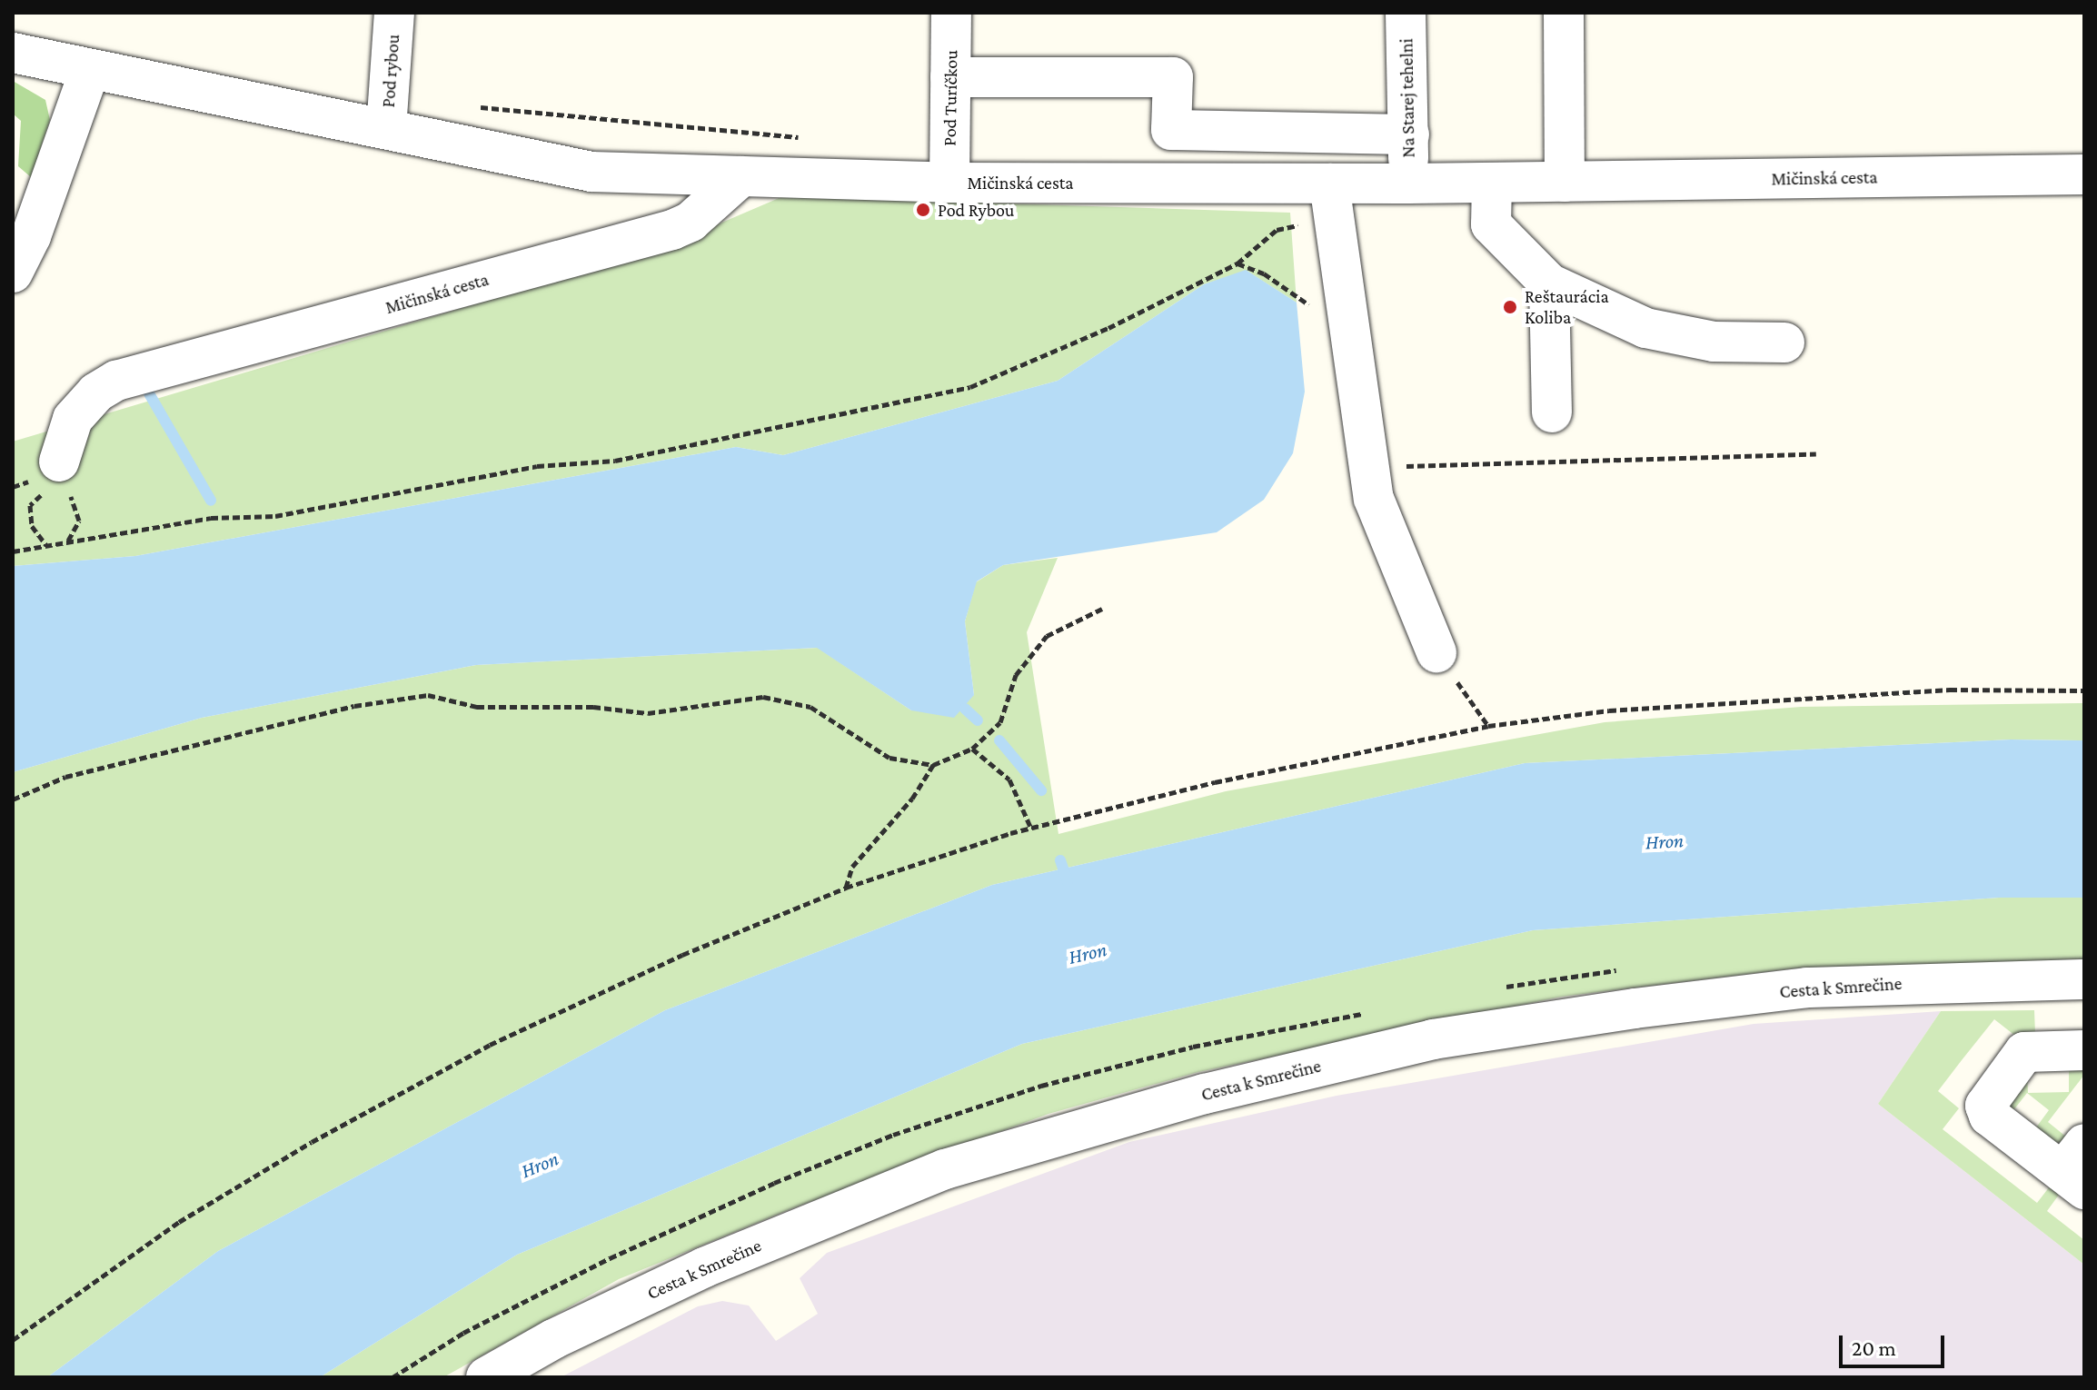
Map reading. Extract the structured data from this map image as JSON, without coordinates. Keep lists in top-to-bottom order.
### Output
{
  "streets": {
    "street": [
      "Pod rybou",
      "Pod Turíčkou",
      "Na Starej tehelni",
      "Mičinská cesta",
      "Cesta k Smrečine"
    ]
  },
  "crossings": [
    ["Pod rybou", "Mičinská cesta"],
    ["Pod Turíčkou", "Mičinská cesta"],
    ["Na Starej tehelni", "Mičinská cesta"]
  ],
  "water": ["Hron"],
  "places": ["Pod Rybou", "Reštaurácia Koliba"],
  "scale_bar": "20 m"
}
